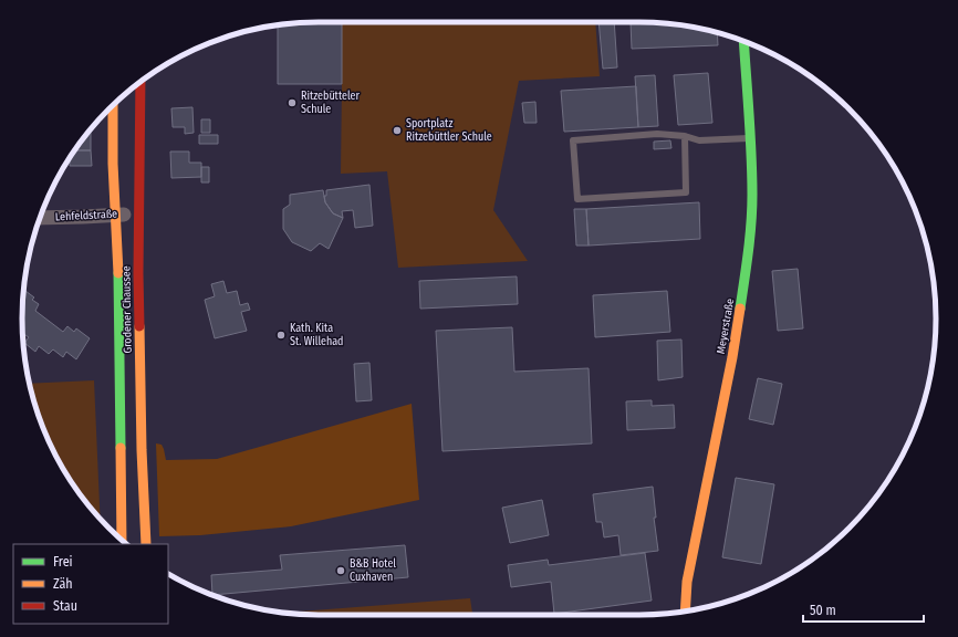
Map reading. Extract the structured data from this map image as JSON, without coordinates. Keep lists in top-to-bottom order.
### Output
{
  "streets": {
    "main road": ["Grodener Chaussee", "Meyerstraße"],
    "street": ["Lehfeldstraße"]
  },
  "crossings": [
    ["Lehfeldstraße", "Grodener Chaussee"]
  ],
  "places": [
    "Ritzebütteler Schule",
    "Sportplatz Ritzebüttler Schule",
    "Kath. Kita St. Willehad",
    "B&B Hotel Cuxhaven"
  ],
  "legend": ["Frei", "Zäh", "Stau"],
  "scale_bar": "50 m"
}
